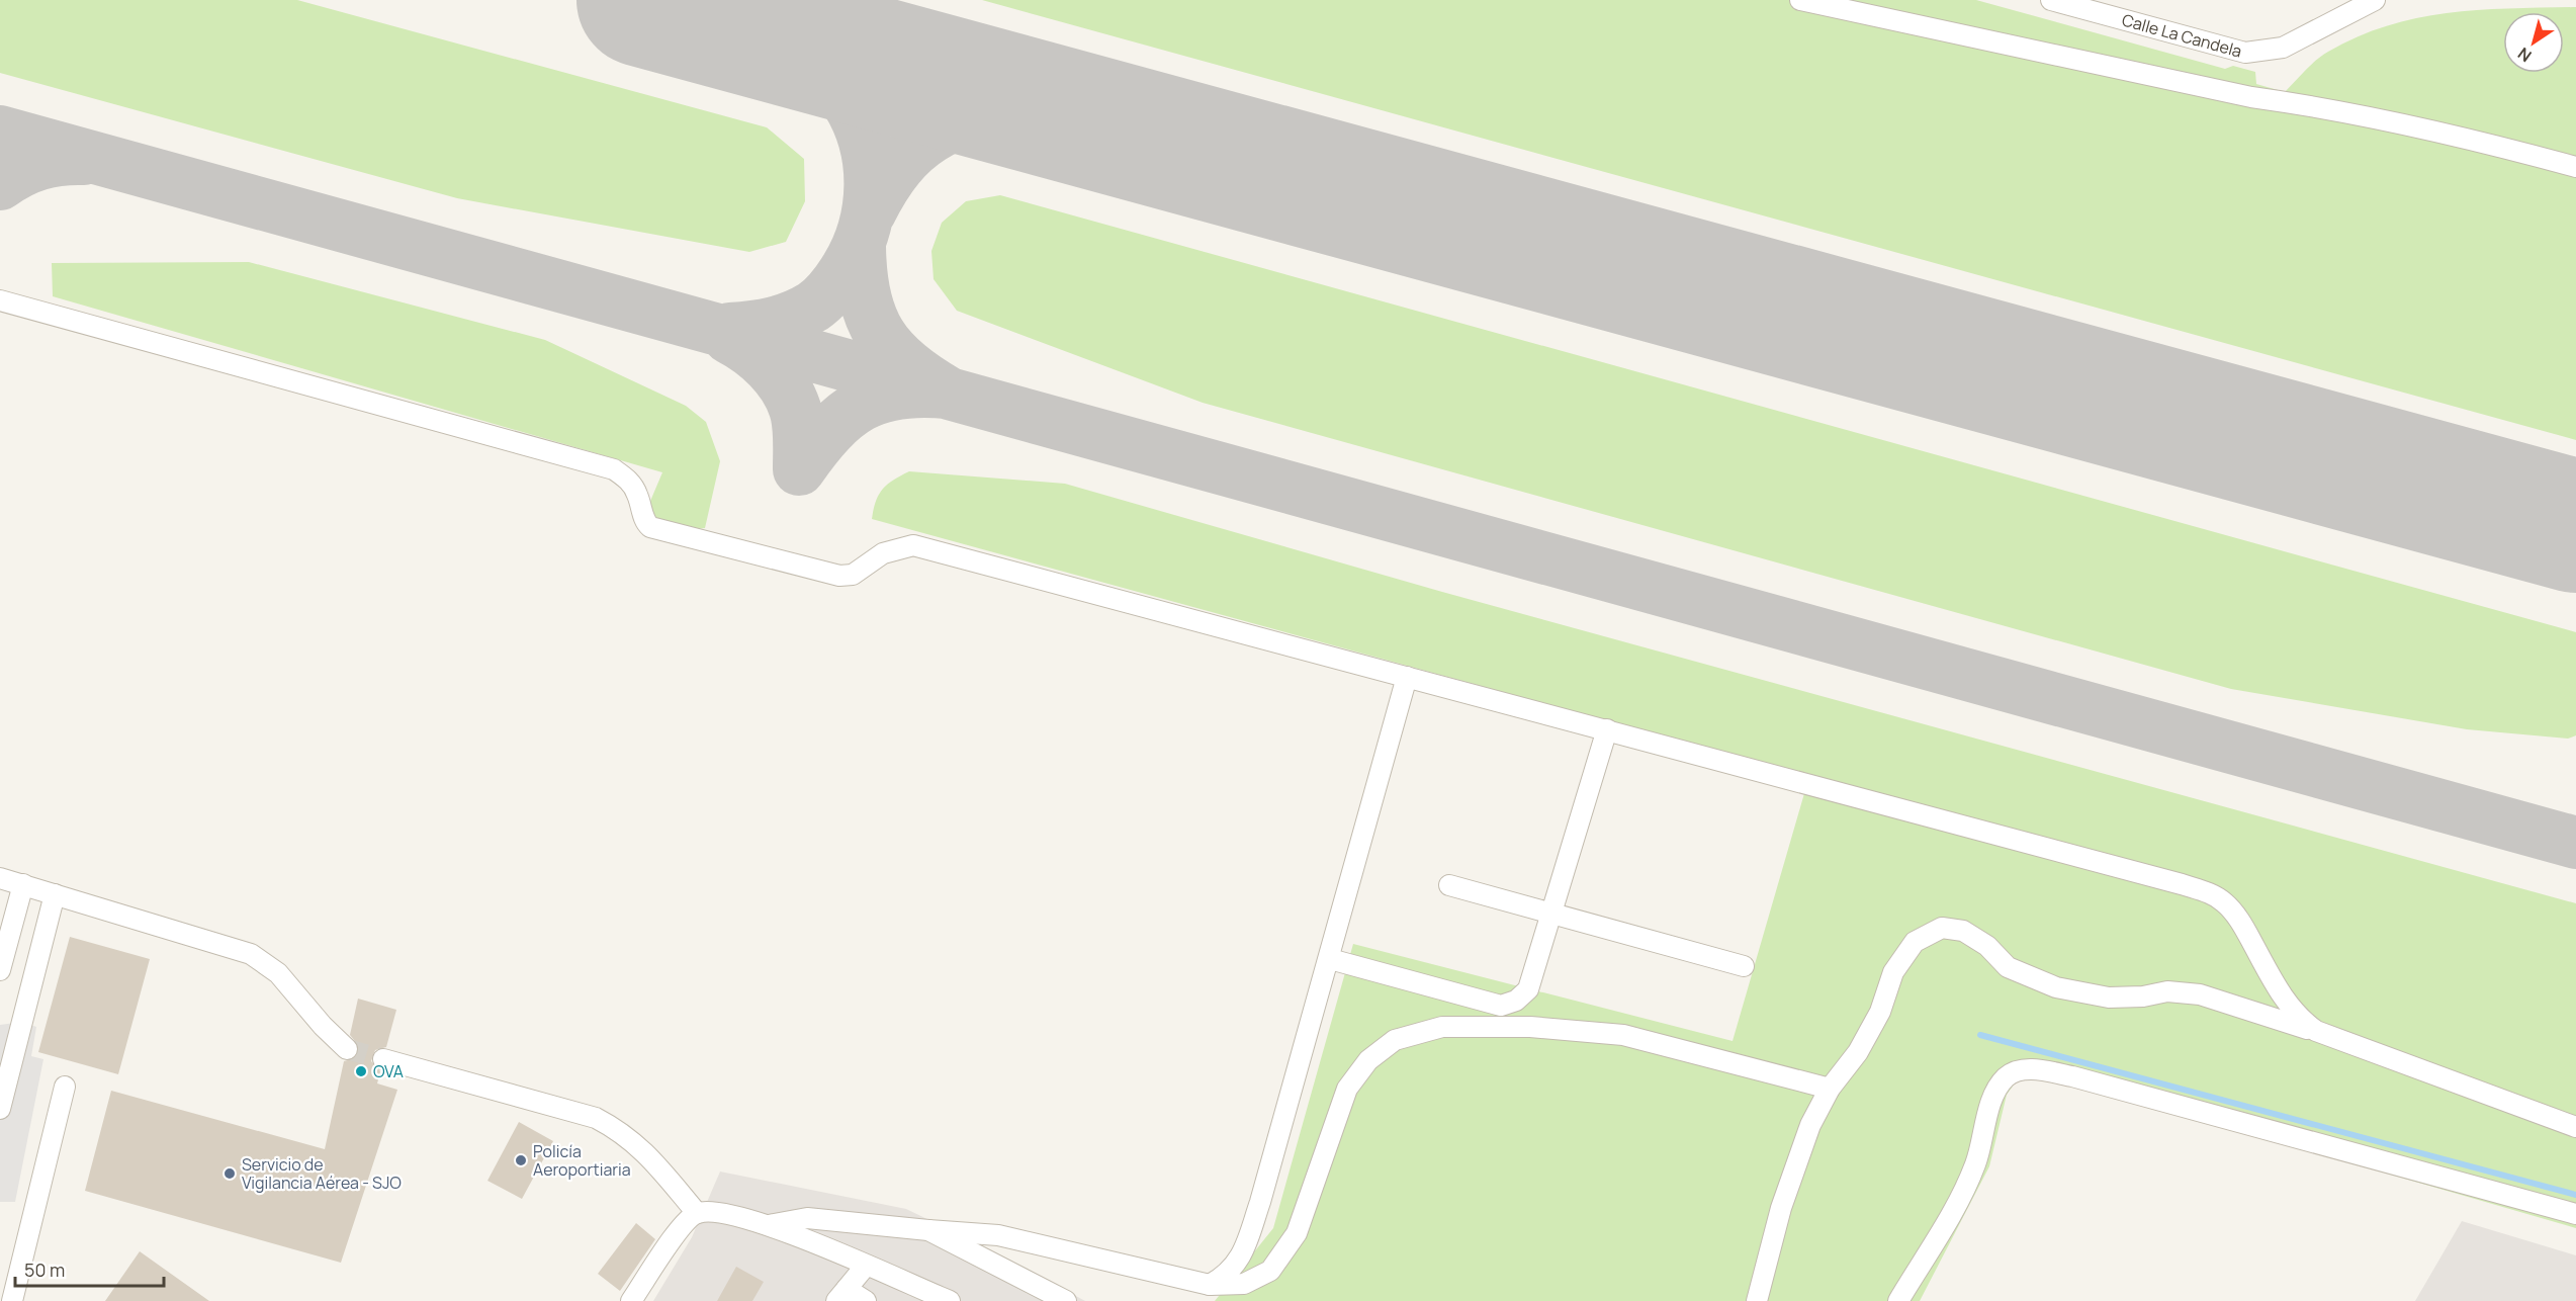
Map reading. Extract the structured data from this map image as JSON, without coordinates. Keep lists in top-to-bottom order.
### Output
{
  "streets": {
    "street": ["Calle La Candela"]
  },
  "places": ["OVA", "Policía Aeroportiaria", "Servicio de Vigilancia Aérea - SJO"],
  "scale_bar": "50 m",
  "north": "bottom left"
}
